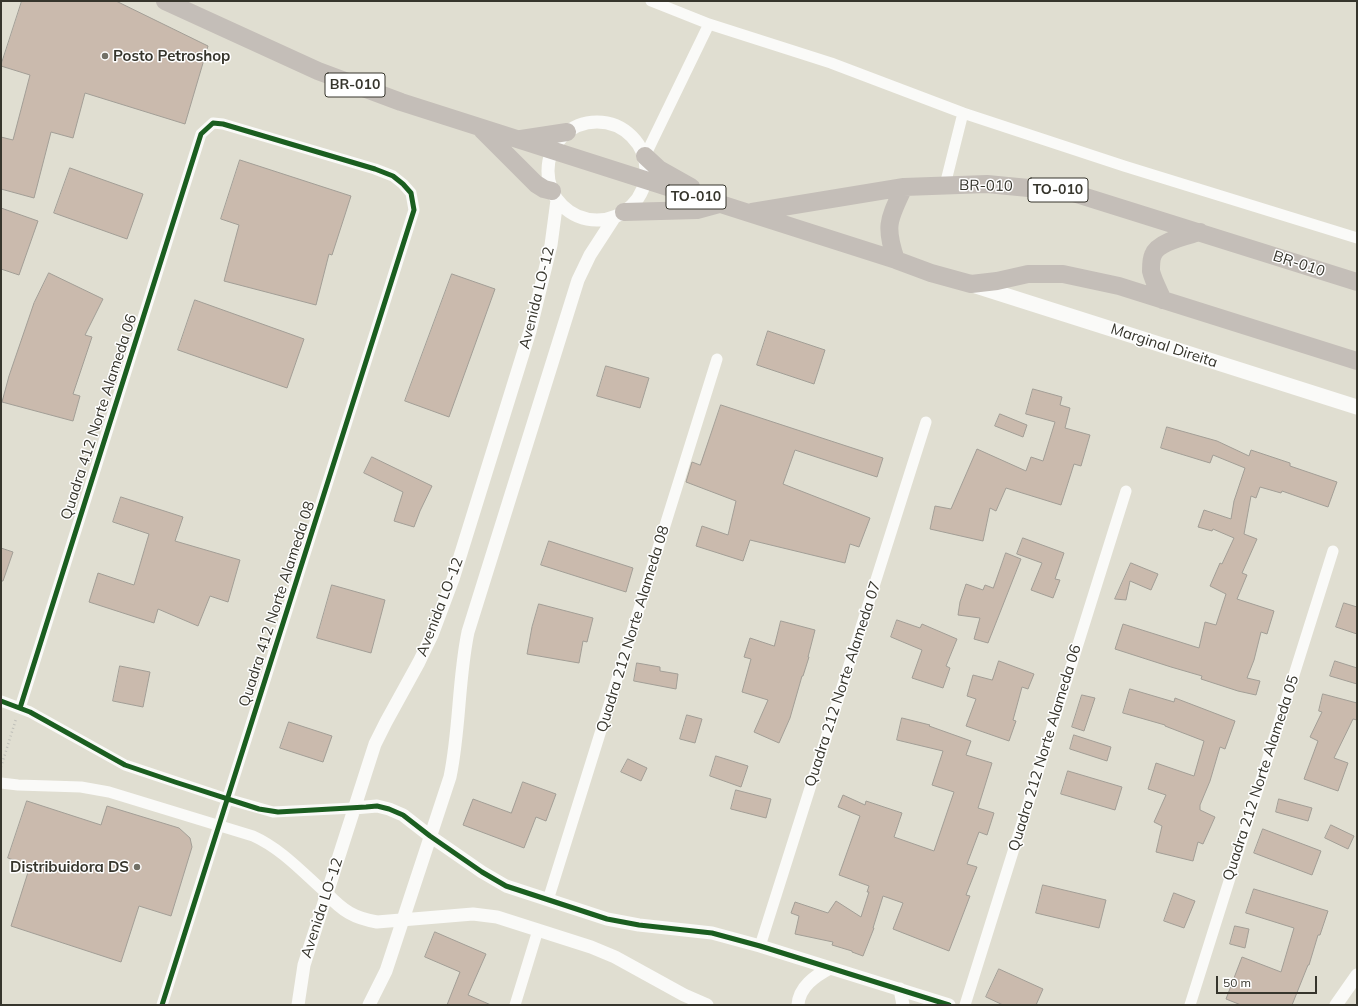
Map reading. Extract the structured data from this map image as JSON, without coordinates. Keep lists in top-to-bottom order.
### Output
{
  "streets": {
    "highway": ["BR-010", "TO-010"],
    "main road": ["Marginal Direita"],
    "street": [
      "Avenida LO-12",
      "Quadra 412 Norte Alameda 06",
      "Quadra 412 Norte Alameda 08",
      "Quadra 212 Norte Alameda 08",
      "Quadra 212 Norte Alameda 07",
      "Quadra 212 Norte Alameda 06",
      "Quadra 212 Norte Alameda 05"
    ]
  },
  "crossings": [
    ["BR-010", "TO-010"],
    ["BR-010", "Avenida LO-12"],
    ["TO-010", "Avenida LO-12"],
    ["TO-010", "Marginal Direita"],
    ["Quadra 412 Norte Alameda 06", "Quadra 412 Norte Alameda 08"]
  ],
  "places": ["Posto Petroshop", "Distribuidora DS"],
  "scale_bar": "50 m"
}
